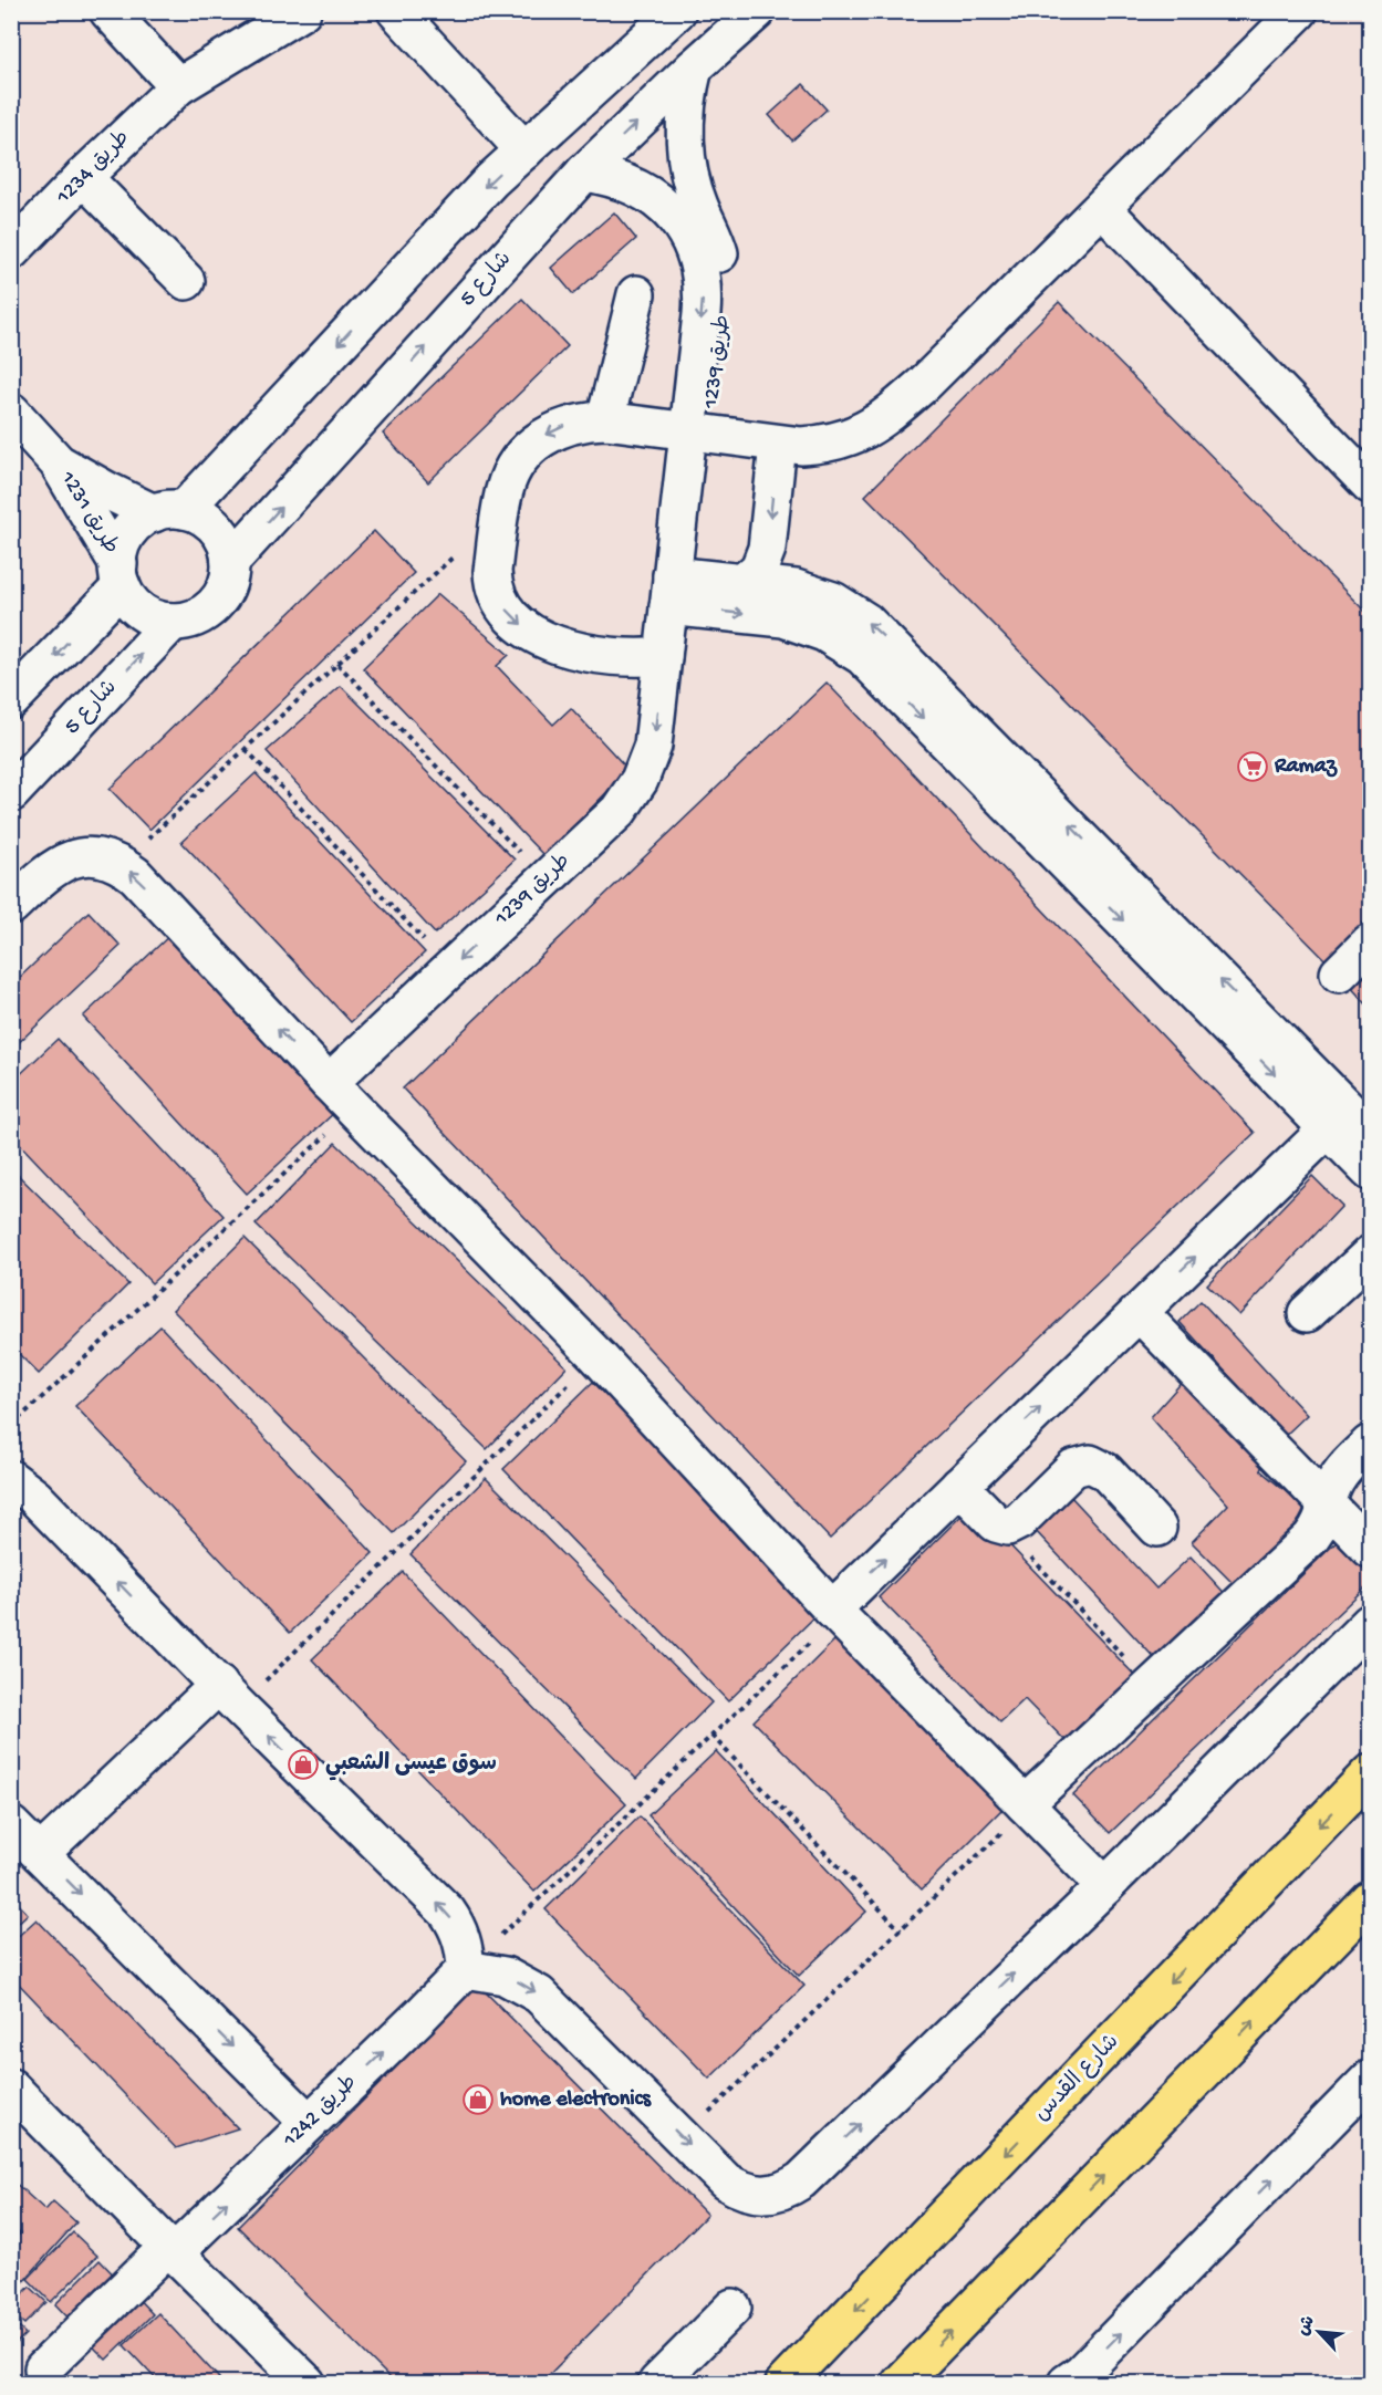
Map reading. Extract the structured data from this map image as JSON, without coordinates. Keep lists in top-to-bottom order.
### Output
{
  "streets": {
    "main road": ["شارع القدس"],
    "street": [
      "طريق 1234",
      "شارع 5",
      "طريق 1239",
      "طريق 1231",
      "طريق 1242"
    ]
  },
  "crossings": [
    ["شارع 5", "طريق 1239"],
    ["شارع 5", "طريق 1231"]
  ],
  "one_way": ["طريق 1242"],
  "places": {
    "supermarket": ["Ramaz"],
    "shop": ["سوق عيسى الشعبي", "home electronics"]
  },
  "north": "top left"
}
